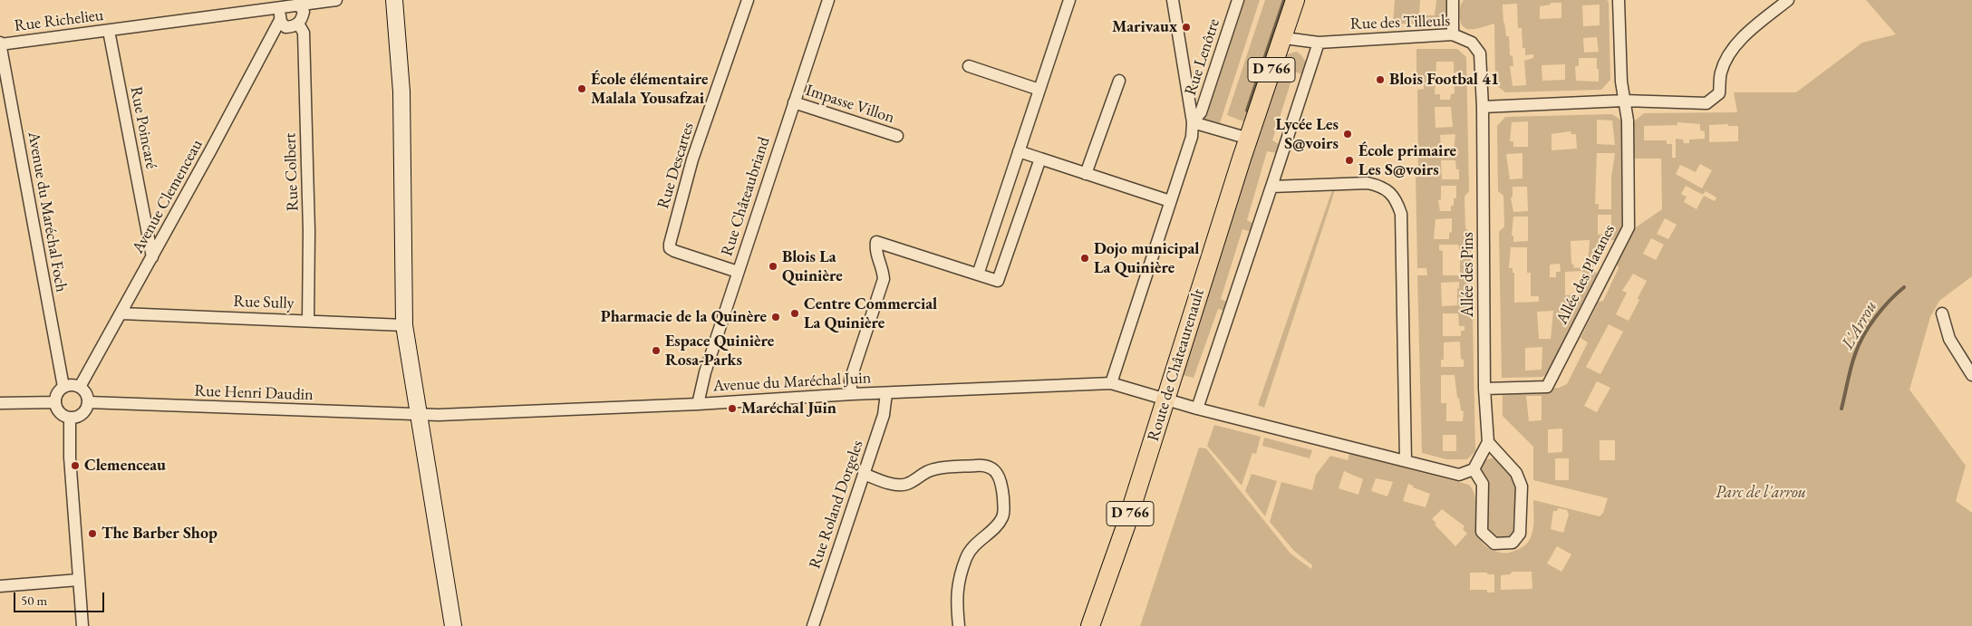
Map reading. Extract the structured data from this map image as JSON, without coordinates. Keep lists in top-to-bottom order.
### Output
{
  "streets": {
    "main road": ["D 766", "Route de Châteaurenault"],
    "street": [
      "Rue Richelieu",
      "Rue des Tilleuls",
      "Rue Lenôtre",
      "Impasse Villon",
      "Rue Poincaré",
      "Rue Descartes",
      "Rue Colbert",
      "Avenue Clemenceau",
      "Rue Châteaubriand",
      "Avenue du Maréchal Foch",
      "Allée des Pins",
      "Allée des Platanes",
      "Rue Sully",
      "Avenue du Maréchal Juin",
      "Rue Henri Daudin",
      "Rue Roland Dorgeles"
    ]
  },
  "crossings": [
    ["Rue Richelieu", "Rue Poincaré"],
    ["Rue Richelieu", "Rue Colbert"],
    ["Rue Richelieu", "Avenue Clemenceau"],
    ["Rue Richelieu", "Avenue du Maréchal Foch"],
    ["Rue des Tilleuls", "Allée des Pins"],
    ["Rue des Tilleuls", "Route de Châteaurenault"],
    ["Impasse Villon", "Rue Châteaubriand"],
    ["Rue Poincaré", "Avenue Clemenceau"],
    ["Rue Descartes", "Rue Châteaubriand"],
    ["Rue Colbert", "Avenue Clemenceau"],
    ["Rue Colbert", "Rue Sully"],
    ["Avenue Clemenceau", "Avenue du Maréchal Foch"],
    ["Avenue Clemenceau", "Rue Sully"],
    ["Avenue Clemenceau", "Rue Henri Daudin"],
    ["Rue Châteaubriand", "Avenue du Maréchal Juin"],
    ["Avenue du Maréchal Foch", "Rue Henri Daudin"],
    ["Allée des Pins", "Allée des Platanes"],
    ["Route de Châteaurenault", "Avenue du Maréchal Juin"],
    ["Avenue du Maréchal Juin", "Rue Henri Daudin"],
    ["Avenue du Maréchal Juin", "Rue Roland Dorgeles"]
  ],
  "water": ["L'Arrou"],
  "parks": ["Parc de l'arrou"],
  "places": [
    "Marivaux",
    "Blois Footbal 41",
    "École élémentaire Malala Yousafzai",
    "Lycée Les S@voirs",
    "École primaire Les S@voirs",
    "Dojo municipal La Quinière",
    "Blois La Quinière",
    "Centre Commercial La Quinière",
    "Pharmacie de la Quinère",
    "Espace Quinière Rosa-Parks",
    "Maréchal Juin",
    "Clemenceau",
    "The Barber Shop"
  ],
  "scale_bar": "50 m"
}
